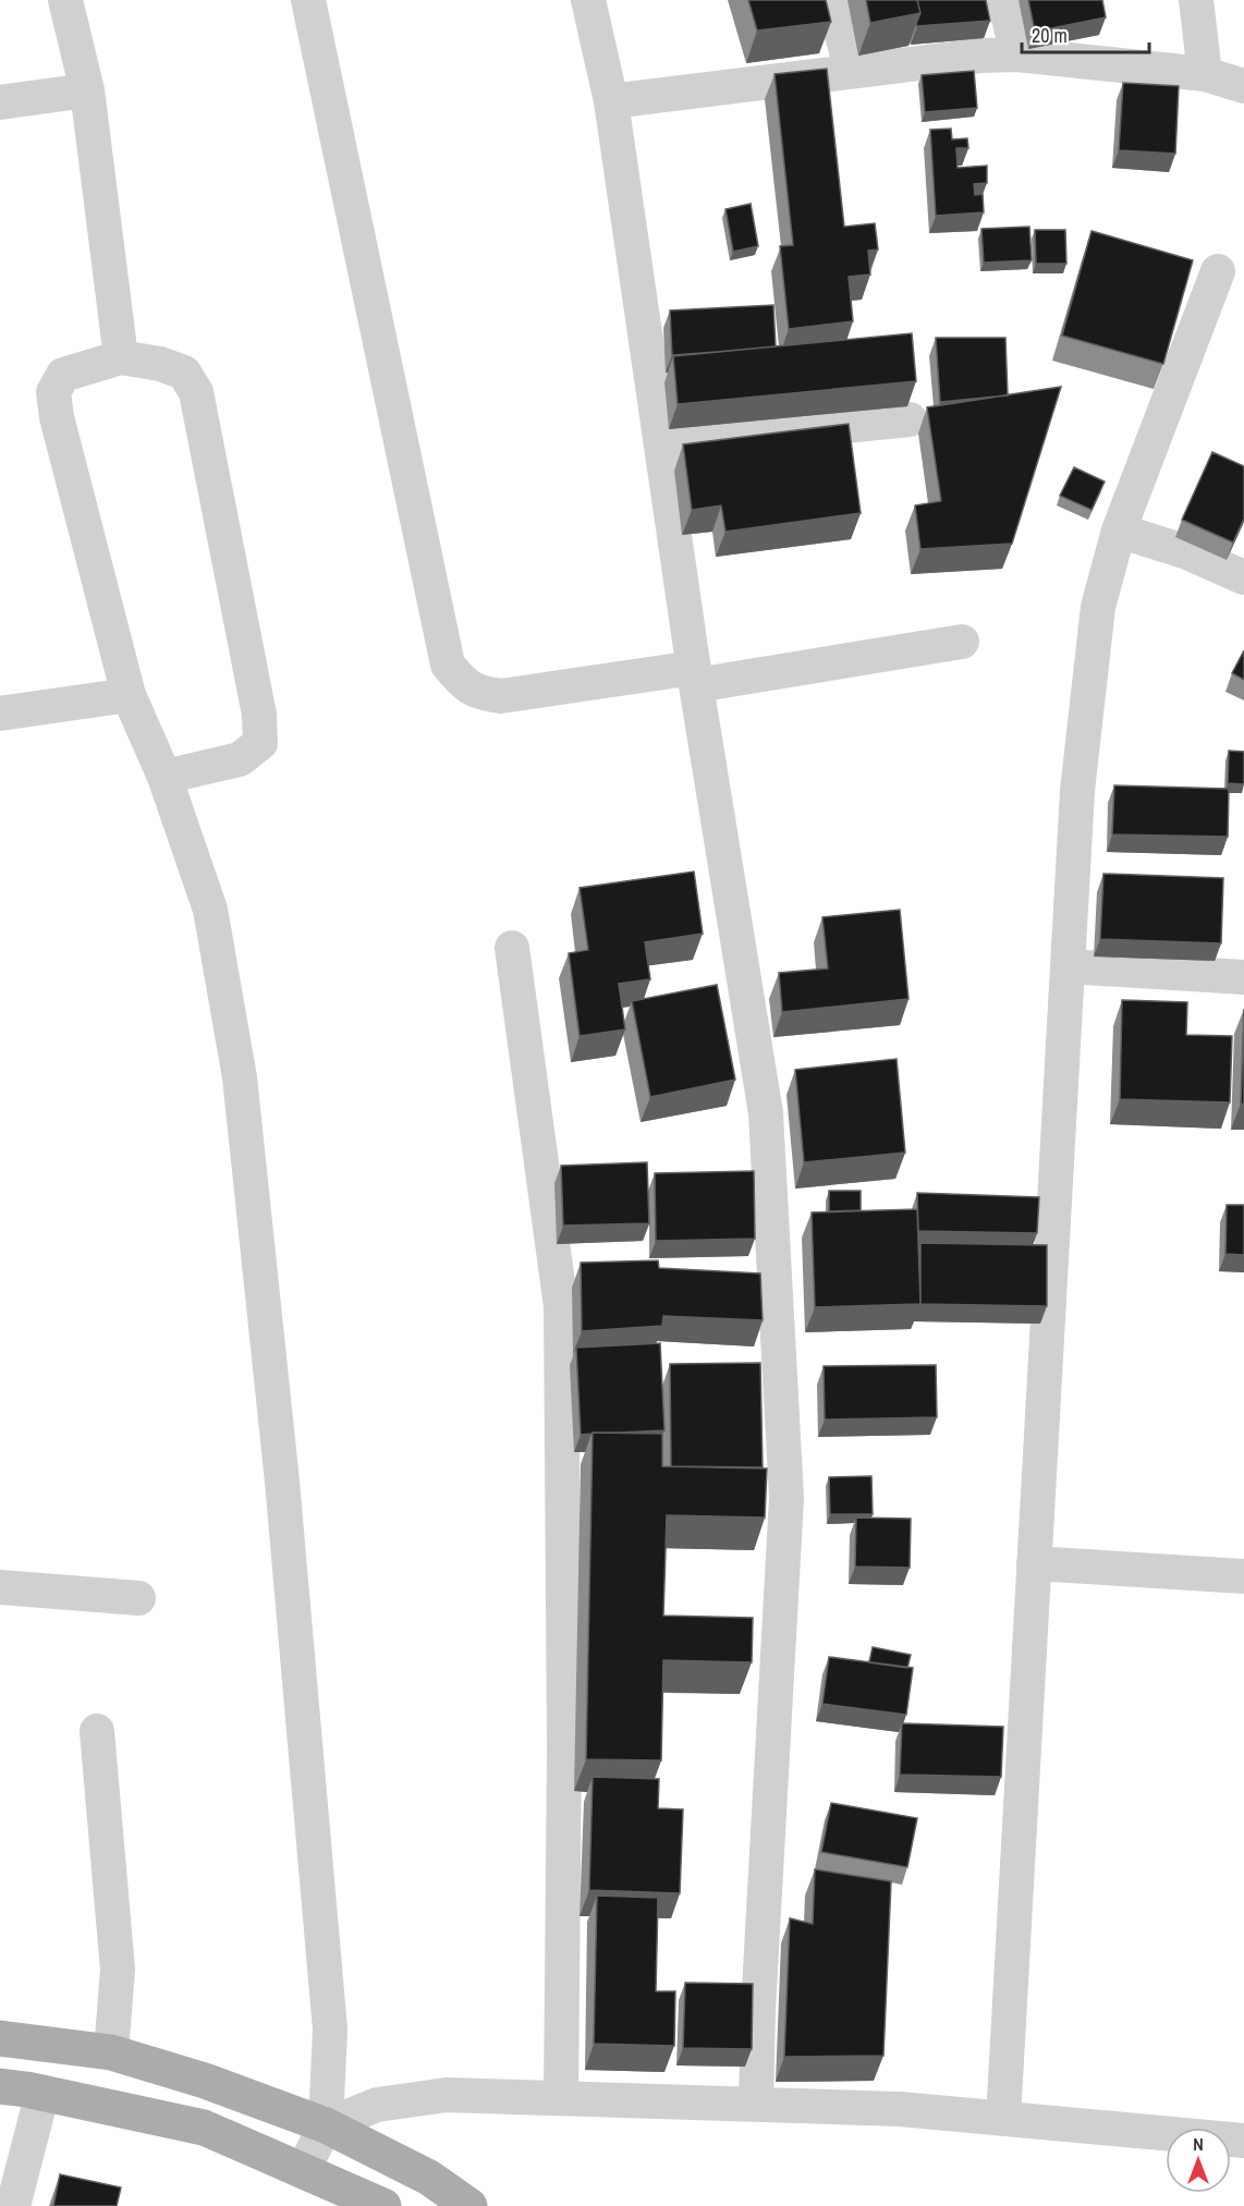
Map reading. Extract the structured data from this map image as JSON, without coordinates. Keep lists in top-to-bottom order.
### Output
{
  "scale_bar": "20 m",
  "north": "top"
}
